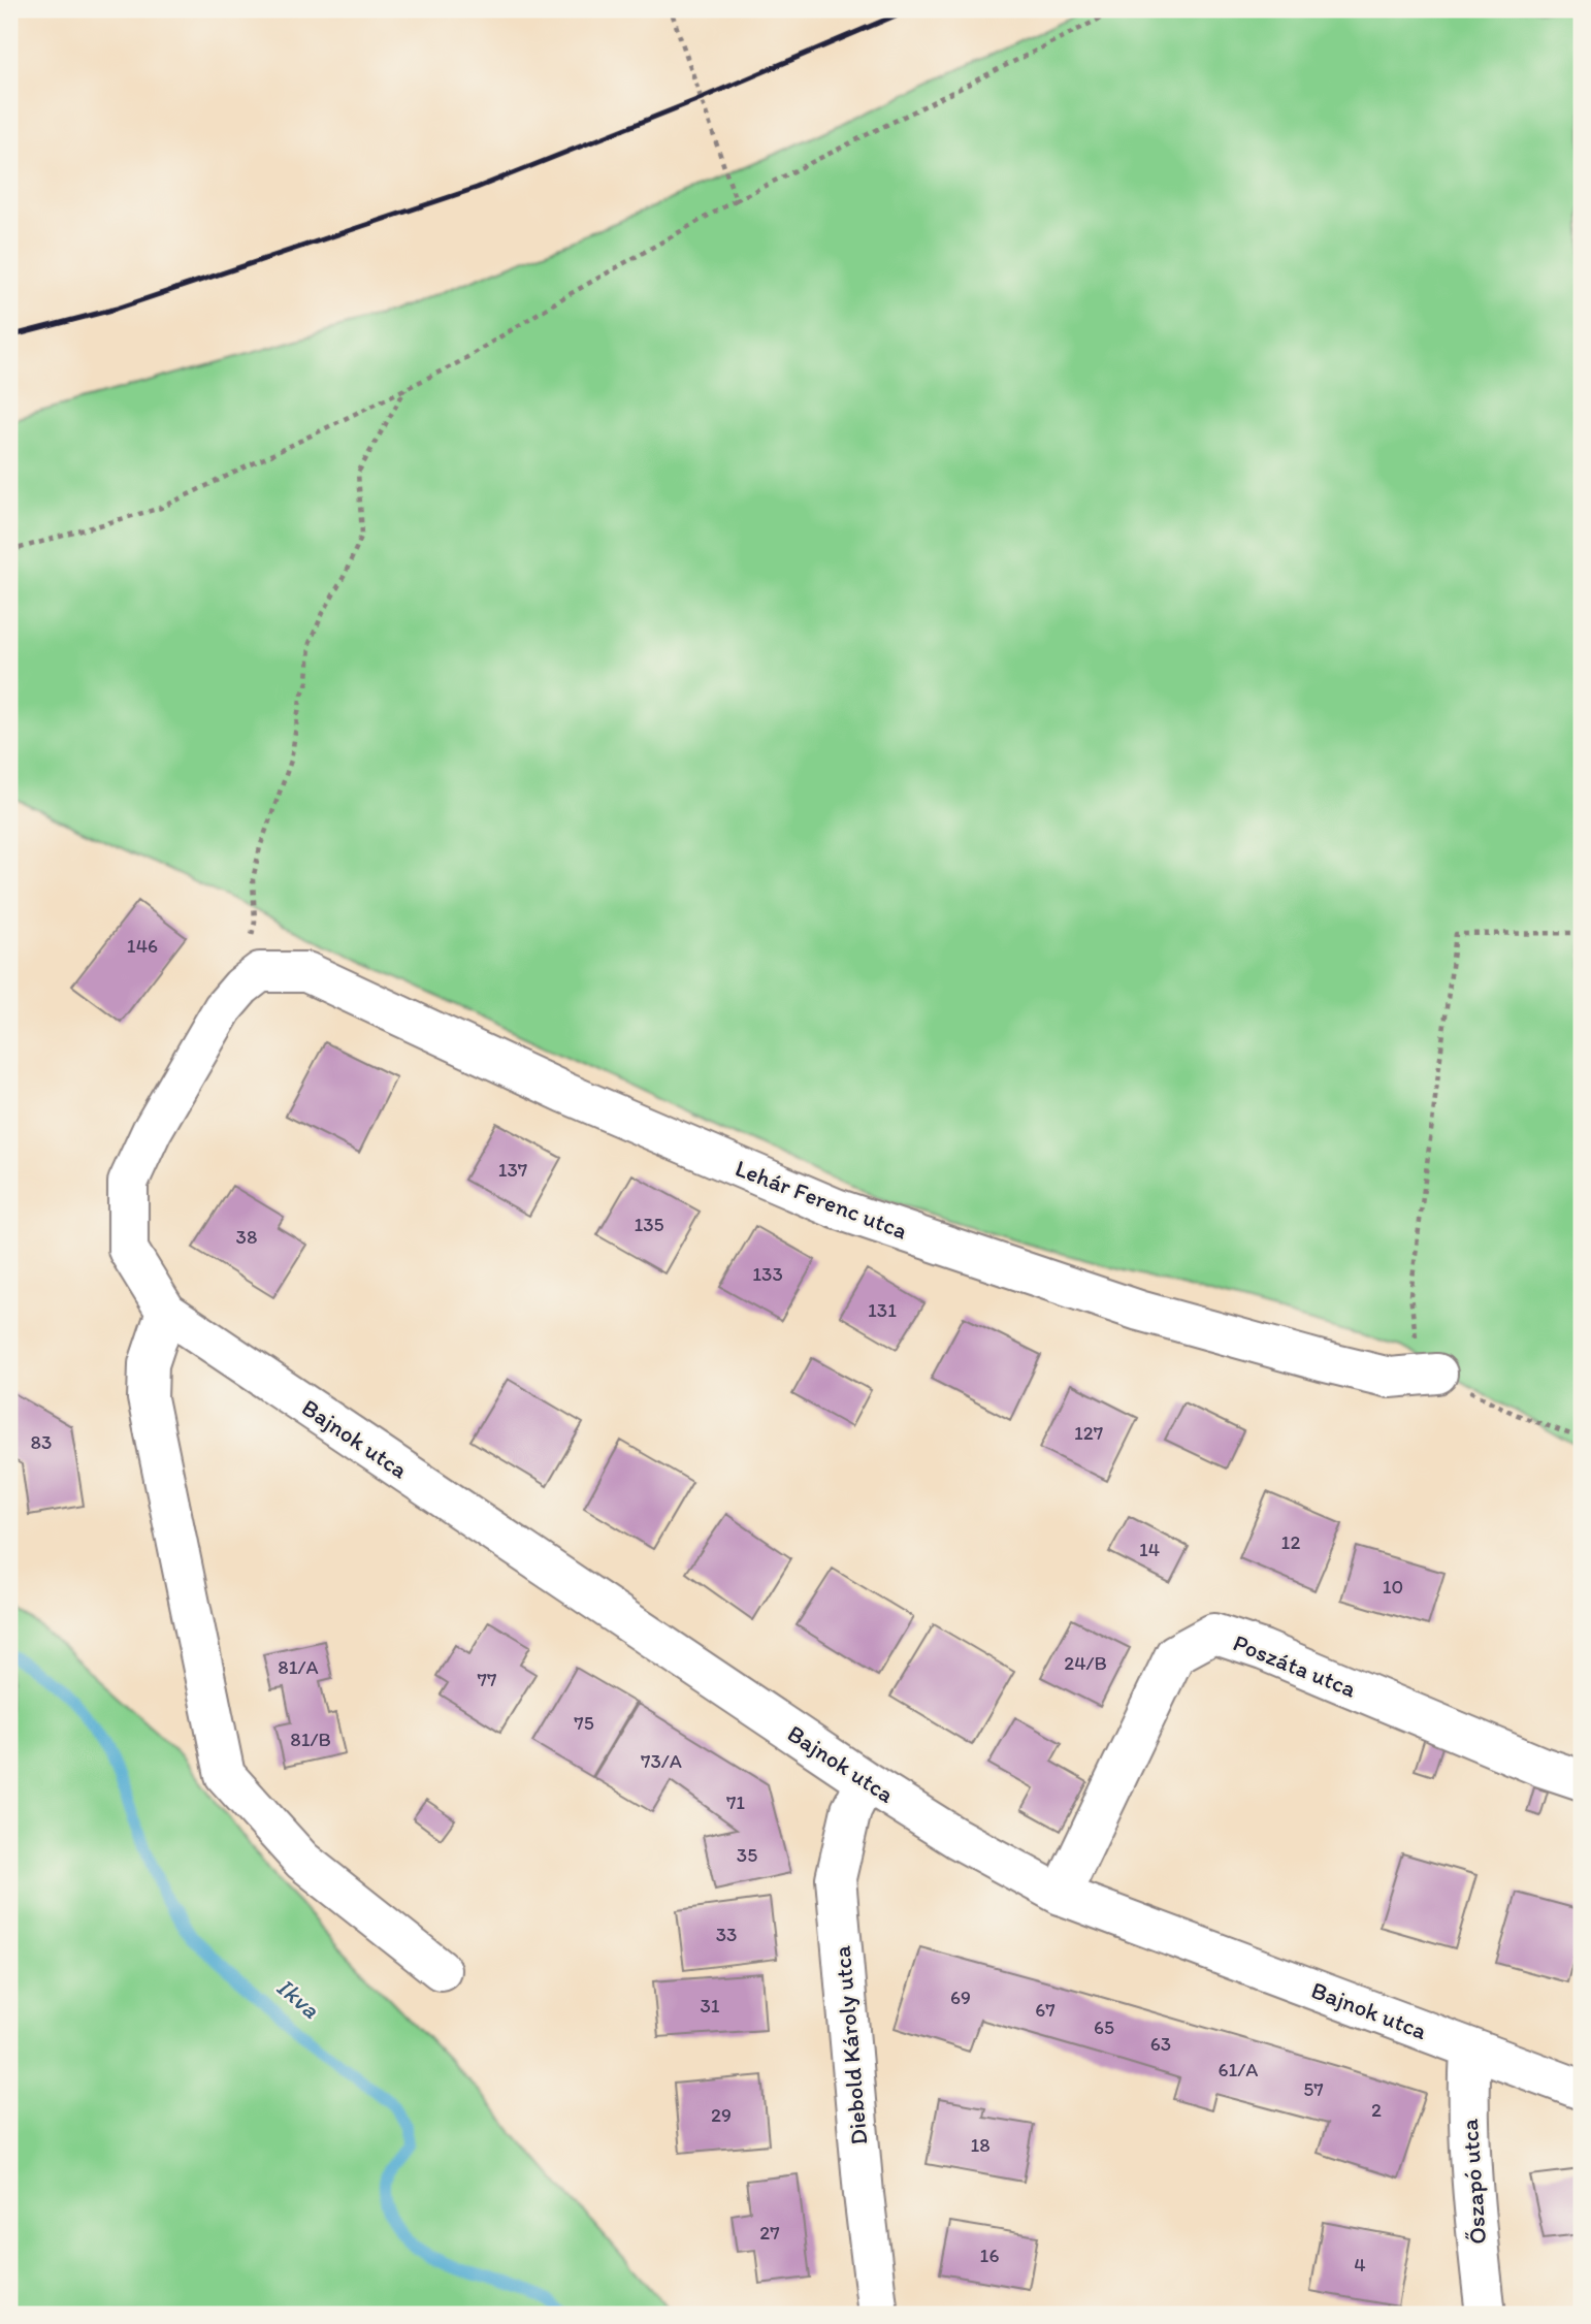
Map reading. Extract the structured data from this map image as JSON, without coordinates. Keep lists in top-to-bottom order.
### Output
{
  "streets": {
    "street": [
      "Lehár Ferenc utca",
      "Bajnok utca",
      "Poszáta utca",
      "Diebold Károly utca",
      "Őszapó utca"
    ]
  },
  "crossings": [
    ["Lehár Ferenc utca", "Bajnok utca"],
    ["Bajnok utca", "Poszáta utca"],
    ["Bajnok utca", "Diebold Károly utca"],
    ["Bajnok utca", "Őszapó utca"]
  ],
  "water": ["Ikva"],
  "house_numbers": [
    "146",
    "137",
    "135",
    "38",
    "133",
    "131",
    "127",
    "83",
    "12",
    "14",
    "10",
    "24/B",
    "81/A",
    "77",
    "75",
    "81/B",
    "73/A",
    "71",
    "35",
    "33",
    "69",
    "31",
    "67",
    "65",
    "63",
    "61/A",
    "57",
    "2",
    "29",
    "18",
    "27",
    "16",
    "4"
  ]
}
